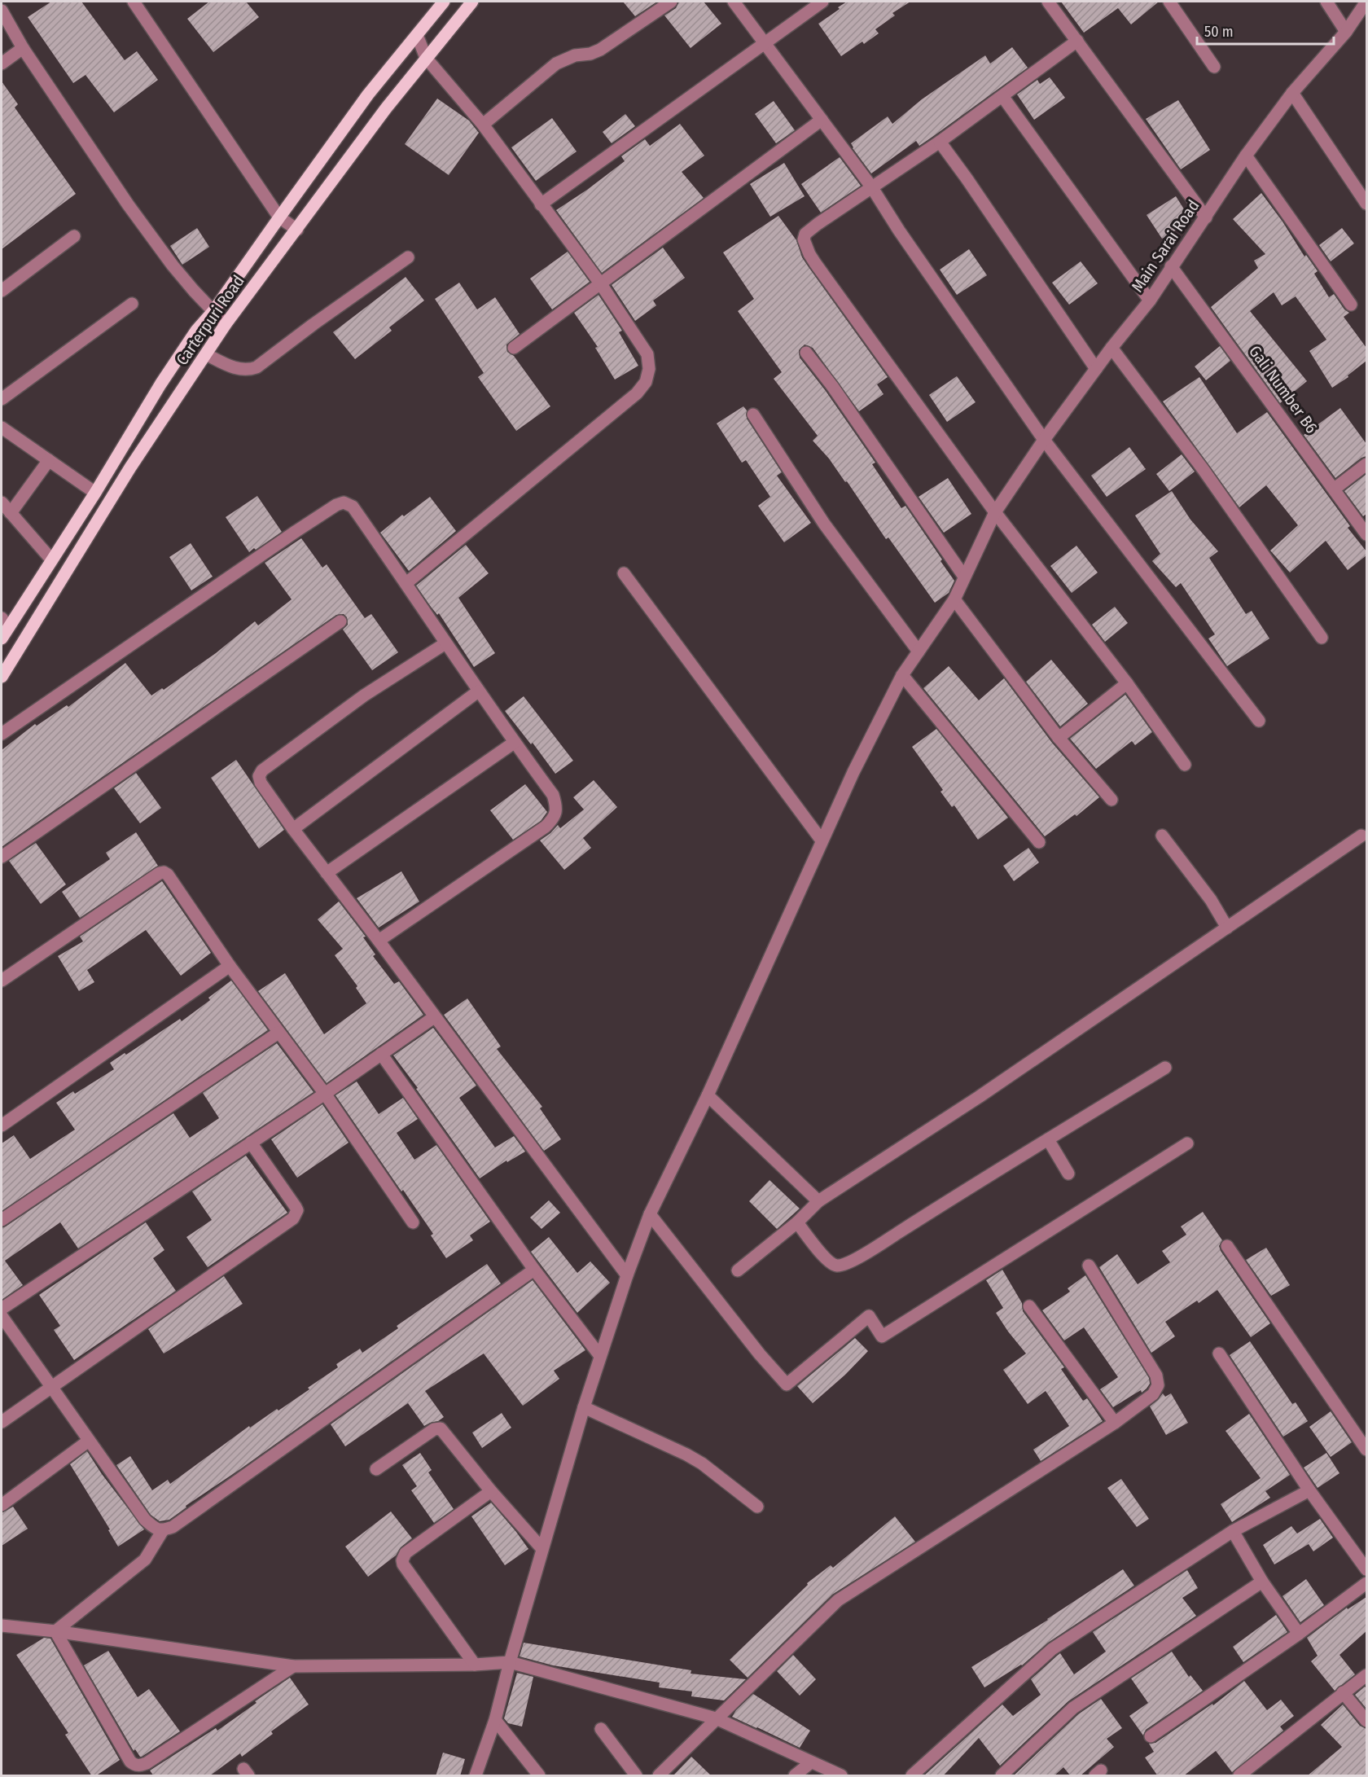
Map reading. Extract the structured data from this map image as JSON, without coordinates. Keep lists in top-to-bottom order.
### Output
{
  "streets": {
    "main road": ["Carterpuri Road"],
    "street": ["Main Sarai Road", "Gali Number B6"]
  },
  "crossings": [
    ["Main Sarai Road", "Gali Number B6"]
  ],
  "scale_bar": "50 m"
}
